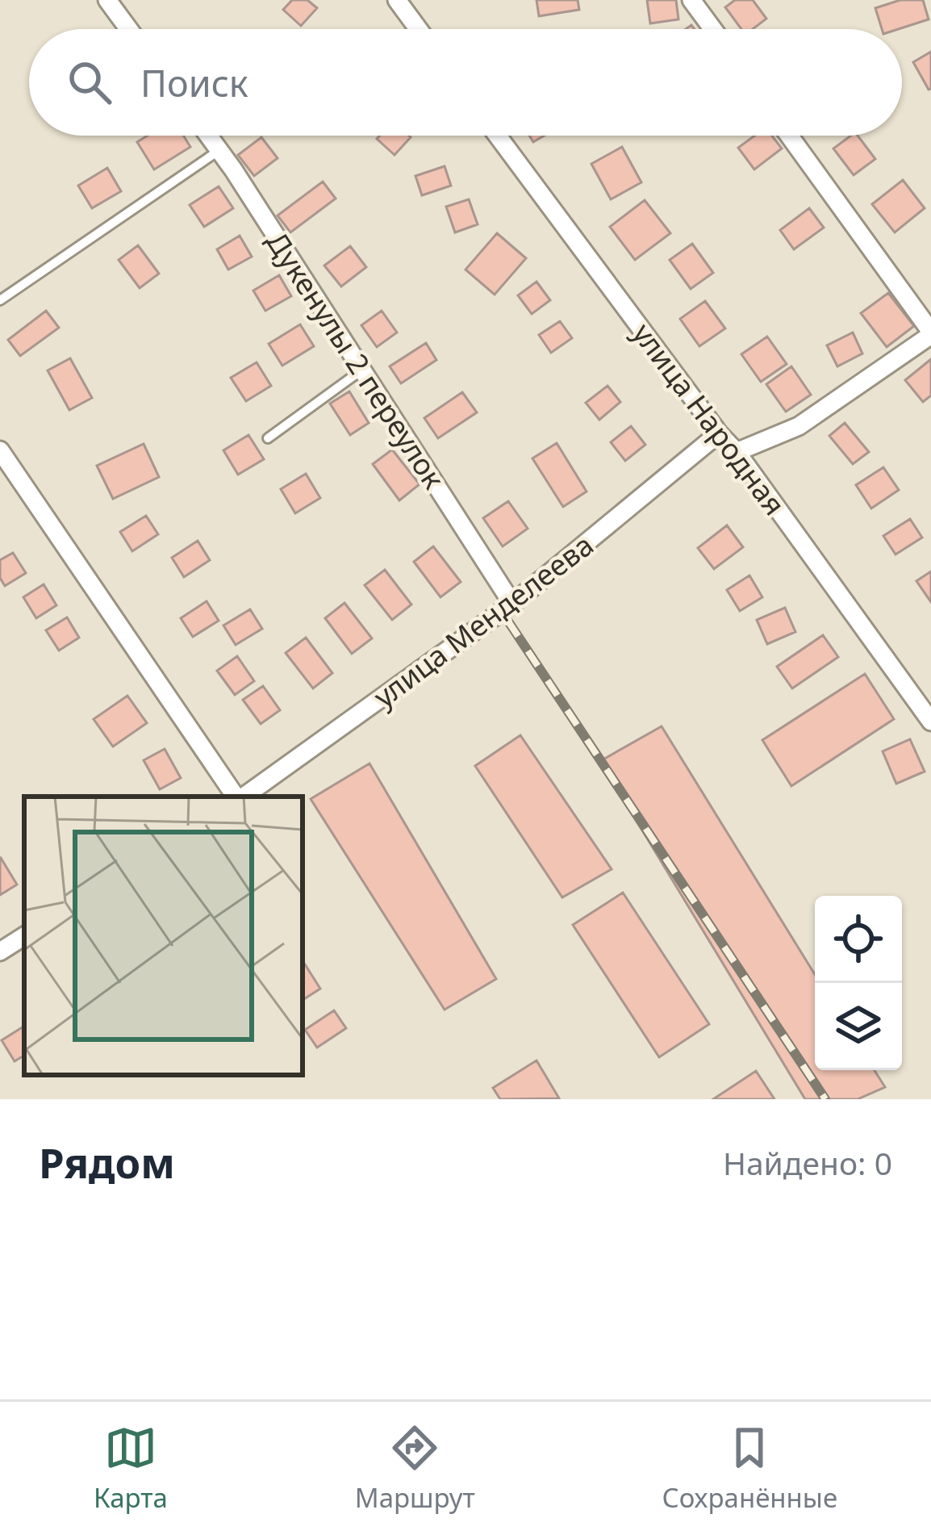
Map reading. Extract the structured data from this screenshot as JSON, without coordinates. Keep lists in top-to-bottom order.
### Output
{
  "streets": {
    "street": ["Дукенулы 2 переулок", "улица Народная", "улица Менделеева"]
  },
  "crossings": [
    ["Дукенулы 2 переулок", "улица Менделеева"],
    ["улица Народная", "улица Менделеева"]
  ],
  "page": {
    "search": "Поиск",
    "heading": ["Рядом", "Найдено: 0"],
    "nav": ["Карта", "Маршрут", "Сохранённые"]
  }
}
